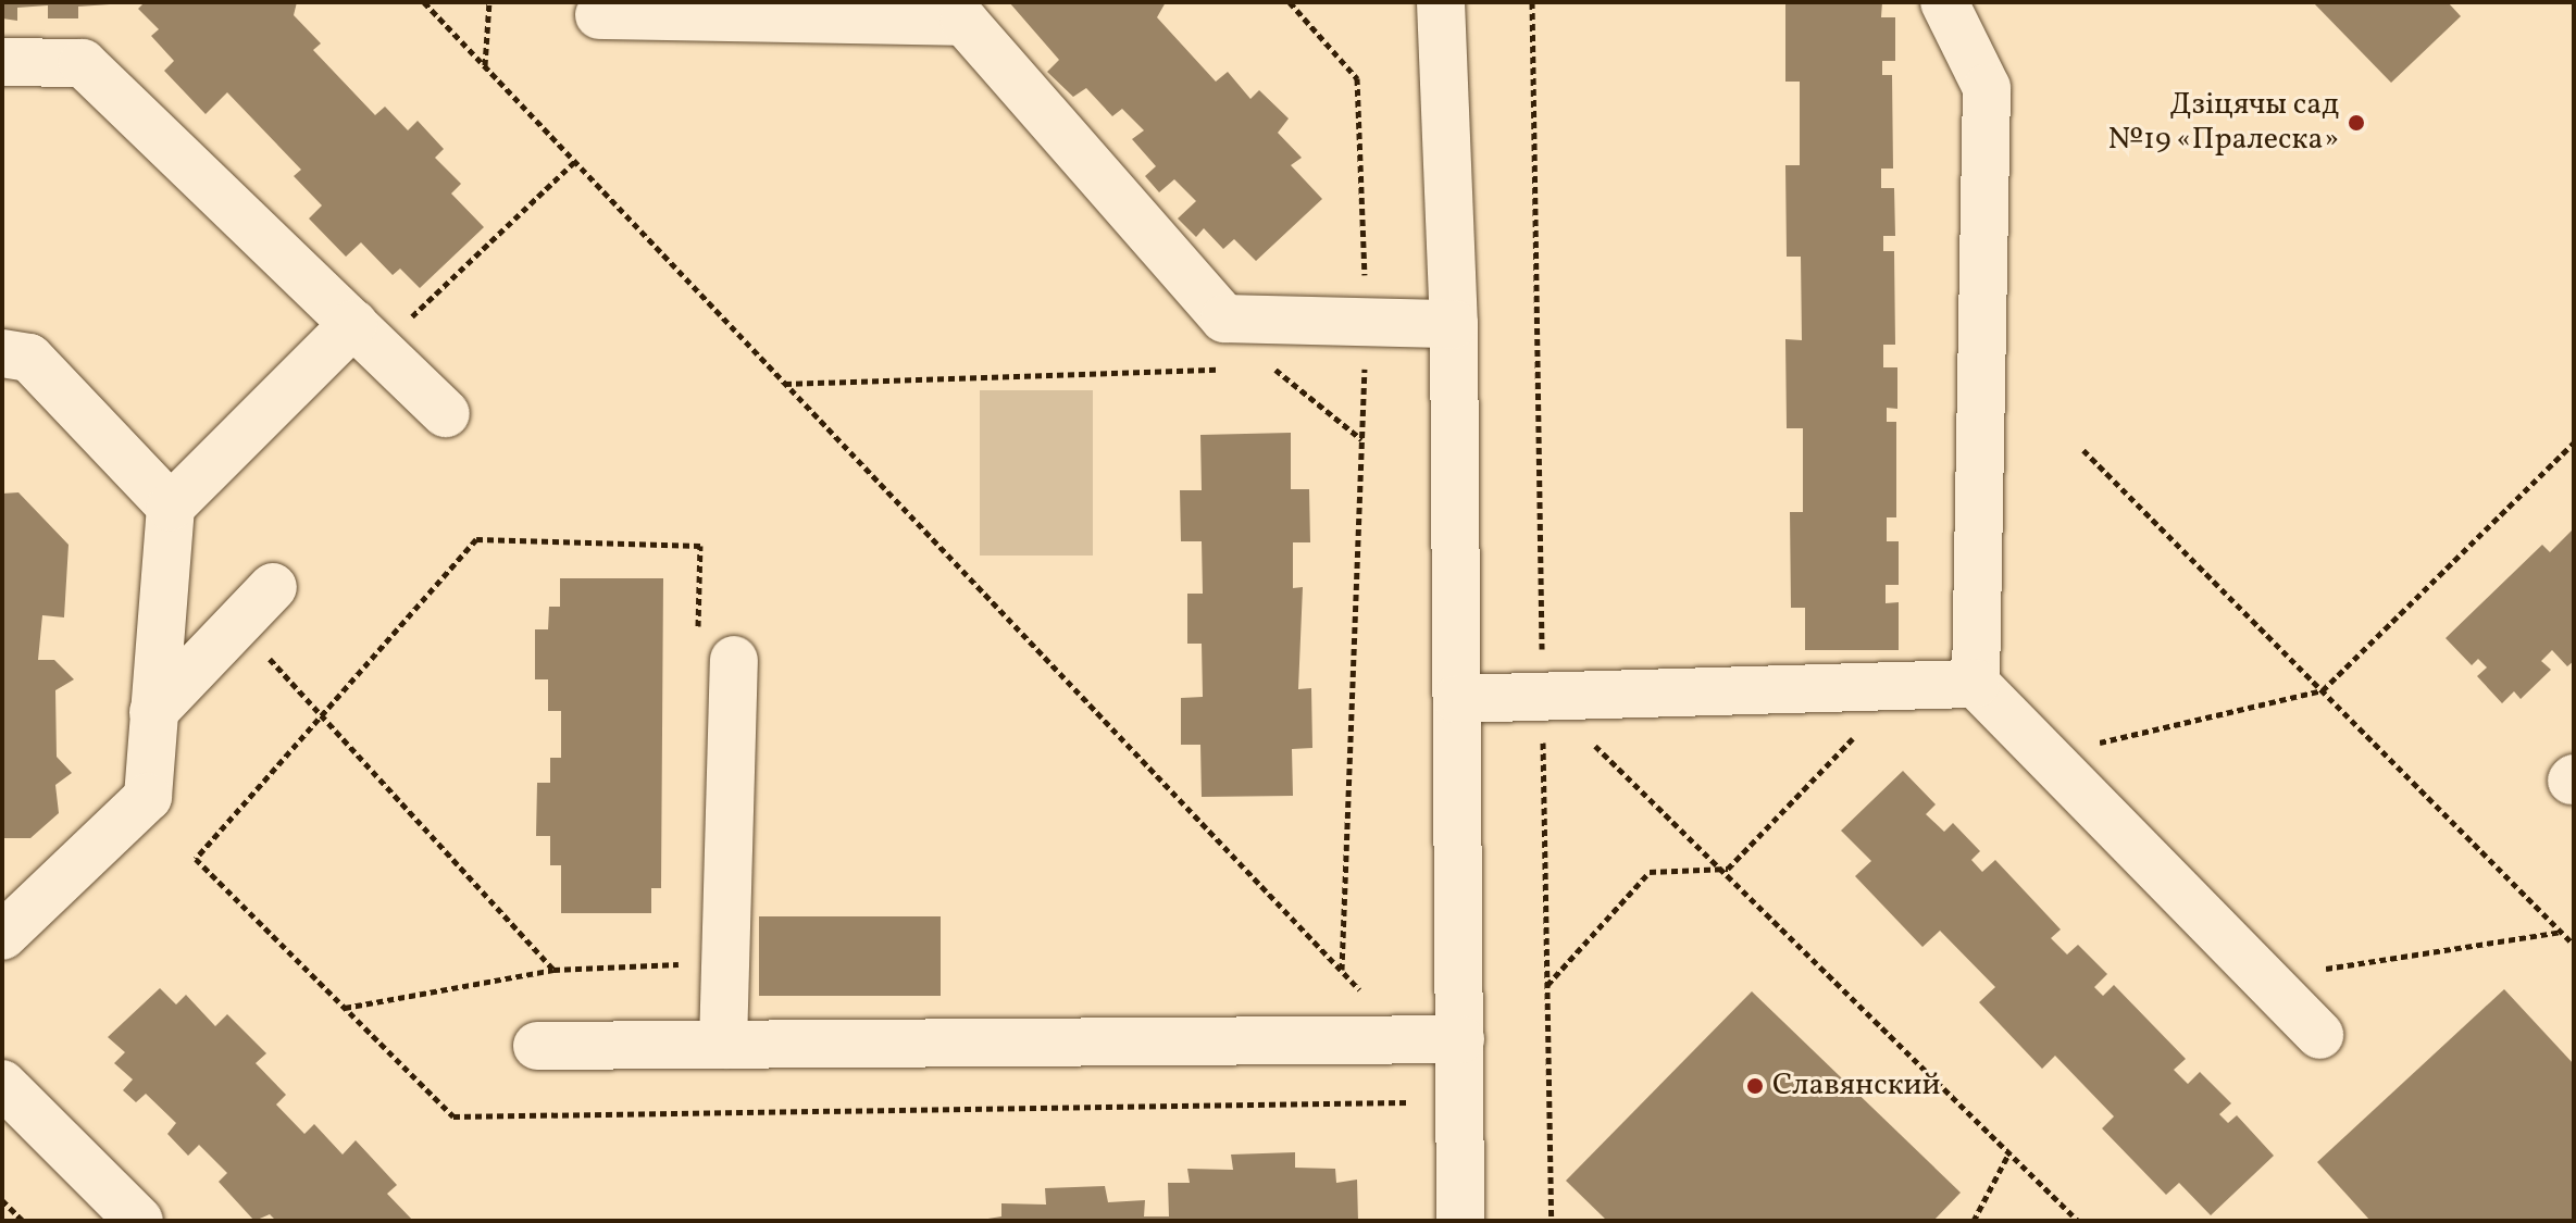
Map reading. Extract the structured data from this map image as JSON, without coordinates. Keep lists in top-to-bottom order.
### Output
{
  "places": ["Дзіцячы сад №19 «Пралеска»", "Славянский"]
}
